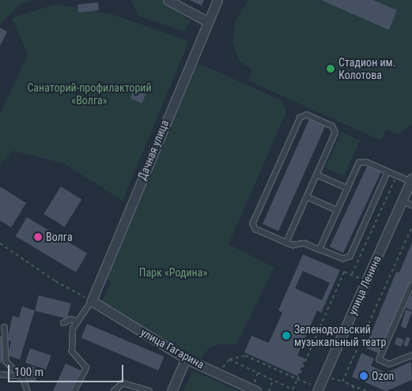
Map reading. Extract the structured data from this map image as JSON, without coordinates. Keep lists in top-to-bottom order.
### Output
{
  "streets": {
    "street": ["Дачная улица", "улица Ленина", "улица Гагарина"]
  },
  "crossings": [
    ["Дачная улица", "улица Гагарина"]
  ],
  "parks": ["Санаторий-профилакторий «Волга»", "Парк «Родина»"],
  "places": [
    "Стадион им. Колотова",
    "Волга",
    "Зеленодольский музыкальный театр",
    "Ozon"
  ],
  "scale_bar": "100 m"
}
